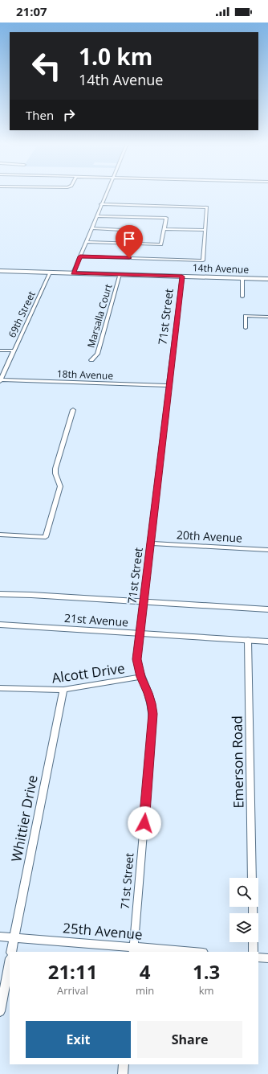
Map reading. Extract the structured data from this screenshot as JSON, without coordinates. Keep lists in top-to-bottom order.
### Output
{
  "streets": {
    "main road": ["14th Avenue"],
    "street": [
      "69th Street",
      "Marsalla Court",
      "71st Street",
      "18th Avenue",
      "20th Avenue",
      "21st Avenue",
      "Alcott Drive",
      "Emerson Road",
      "Whittier Drive",
      "25th Avenue"
    ]
  },
  "crossings": [
    ["14th Avenue", "69th Street"],
    ["14th Avenue", "Marsalla Court"],
    ["14th Avenue", "71st Street"],
    ["69th Street", "18th Avenue"],
    ["71st Street", "18th Avenue"],
    ["71st Street", "20th Avenue"],
    ["71st Street", "21st Avenue"],
    ["71st Street", "Alcott Drive"],
    ["71st Street", "25th Avenue"],
    ["21st Avenue", "Emerson Road"],
    ["Alcott Drive", "Whittier Drive"],
    ["Whittier Drive", "25th Avenue"]
  ],
  "page": {
    "status": "21:07",
    "turn": ["1.0 km", "14th Avenue"],
    "then": "Then",
    "eta": [
      "21:11",
      "Arrival",
      "4",
      "min",
      "1.3",
      "km"
    ],
    "buttons": ["Exit", "Share"]
  }
}
